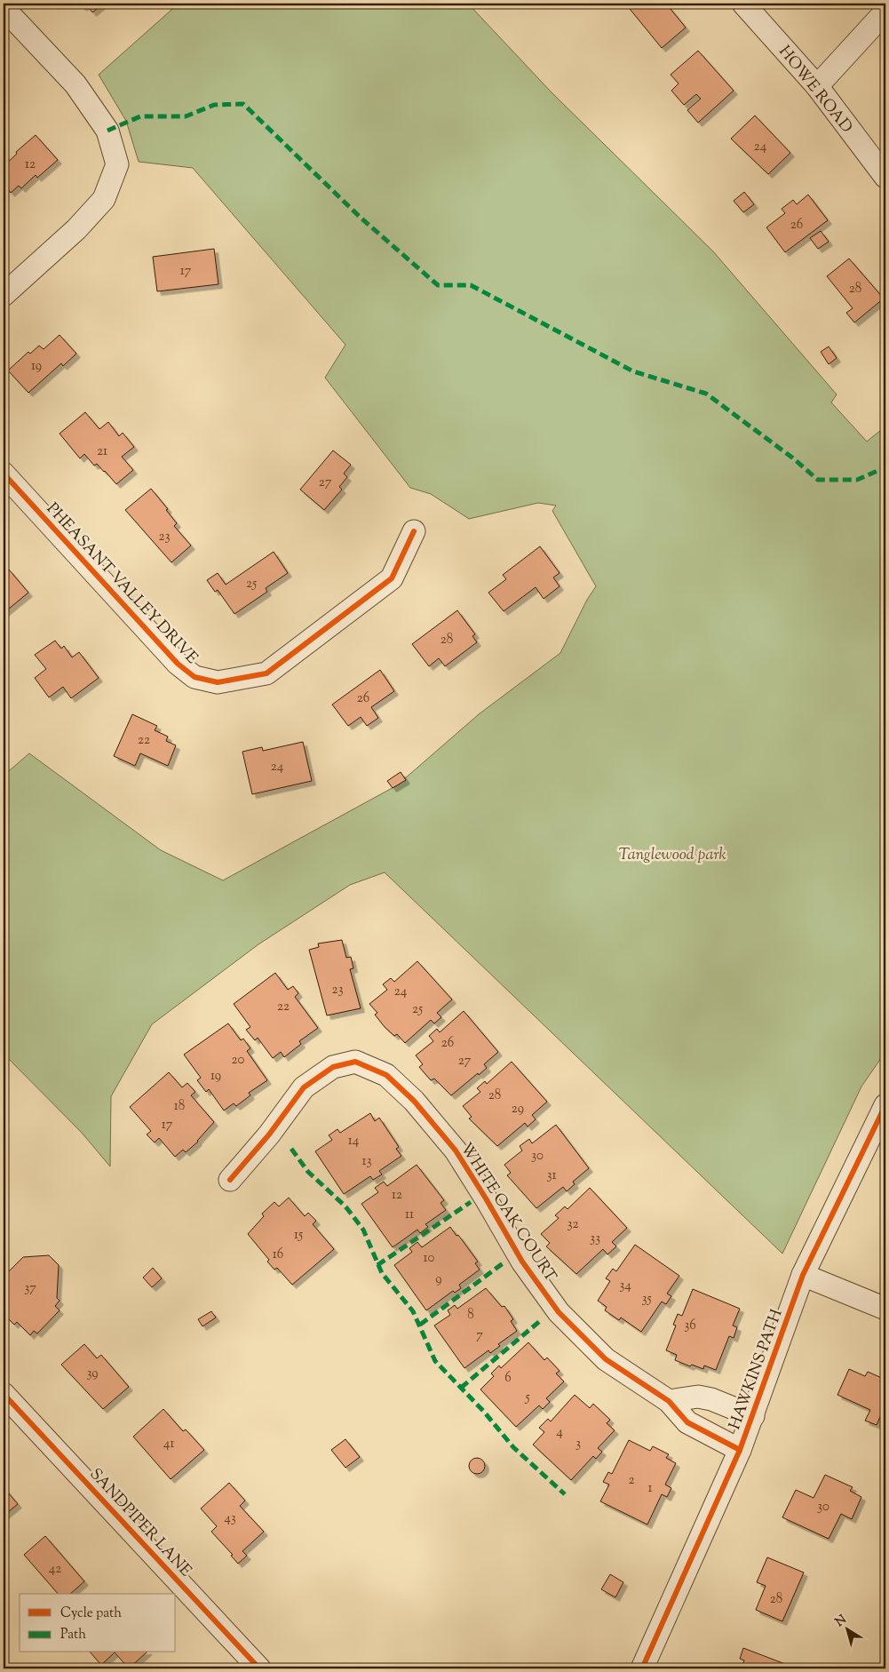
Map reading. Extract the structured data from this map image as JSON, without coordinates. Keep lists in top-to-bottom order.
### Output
{
  "streets": {
    "street": [
      "HOWE ROAD",
      "PHEASANT VALLEY DRIVE",
      "WHITE OAK COURT",
      "HAWKINS PATH",
      "SANDPIPER LANE"
    ]
  },
  "crossings": [
    ["WHITE OAK COURT", "HAWKINS PATH"]
  ],
  "parks": ["Tanglewood park"],
  "house_numbers": [
    "24",
    "12",
    "26",
    "17",
    "28",
    "19",
    "21",
    "27",
    "23",
    "25",
    "28",
    "26",
    "22",
    "24",
    "23",
    "24",
    "22",
    "25",
    "26",
    "20",
    "27",
    "19",
    "28",
    "18",
    "29",
    "17",
    "14",
    "30",
    "13",
    "31",
    "12",
    "11",
    "32",
    "15",
    "33",
    "16",
    "10",
    "9",
    "34",
    "37",
    "35",
    "8",
    "36",
    "7",
    "39",
    "6",
    "5",
    "4",
    "41",
    "3",
    "2",
    "1",
    "30",
    "43",
    "42",
    "28"
  ],
  "legend": ["Cycle path", "Path"],
  "north": "top left"
}
